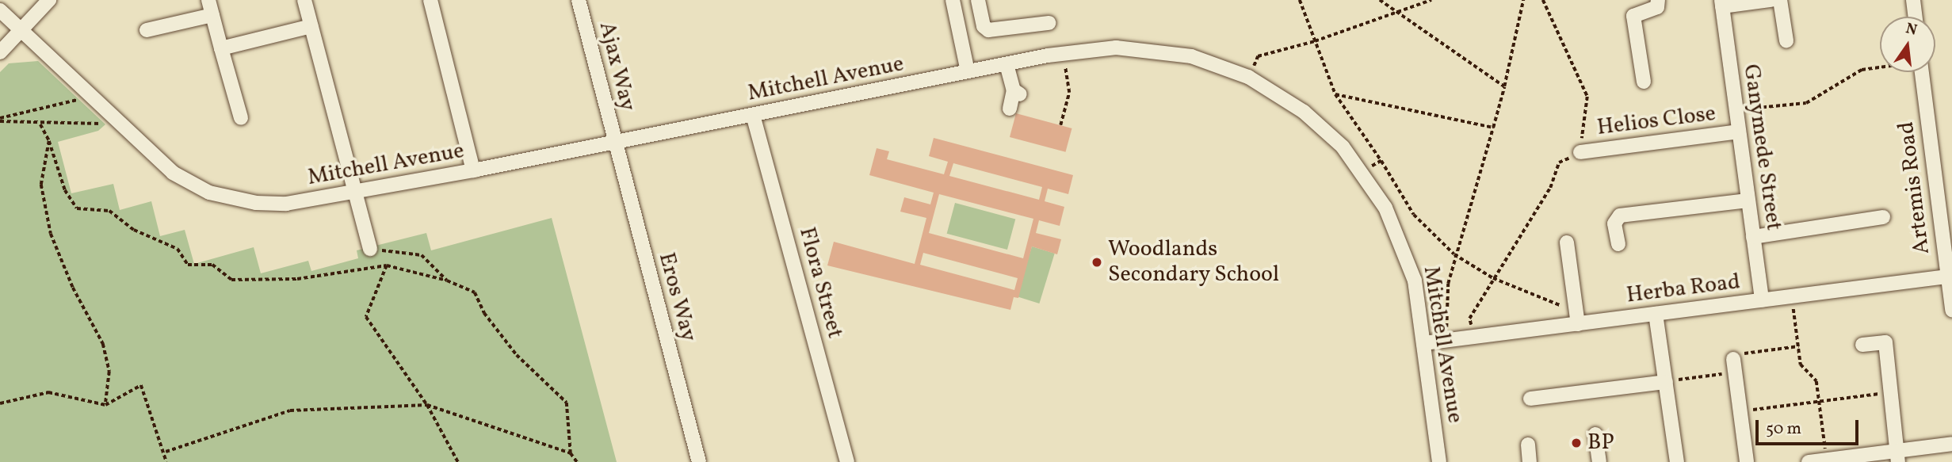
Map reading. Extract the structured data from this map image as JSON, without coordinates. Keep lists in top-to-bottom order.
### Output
{
  "streets": {
    "street": [
      "Ajax Way",
      "Mitchell Avenue",
      "Helios Close",
      "Ganymede Street",
      "Artemis Road",
      "Flora Street",
      "Herba Road",
      "Eros Way"
    ]
  },
  "crossings": [
    ["Ajax Way", "Mitchell Avenue"],
    ["Ajax Way", "Eros Way"],
    ["Mitchell Avenue", "Flora Street"],
    ["Mitchell Avenue", "Herba Road"],
    ["Mitchell Avenue", "Eros Way"],
    ["Helios Close", "Ganymede Street"],
    ["Ganymede Street", "Herba Road"],
    ["Artemis Road", "Herba Road"]
  ],
  "places": ["Woodlands Secondary School", "BP"],
  "scale_bar": "50 m",
  "north": "top"
}
